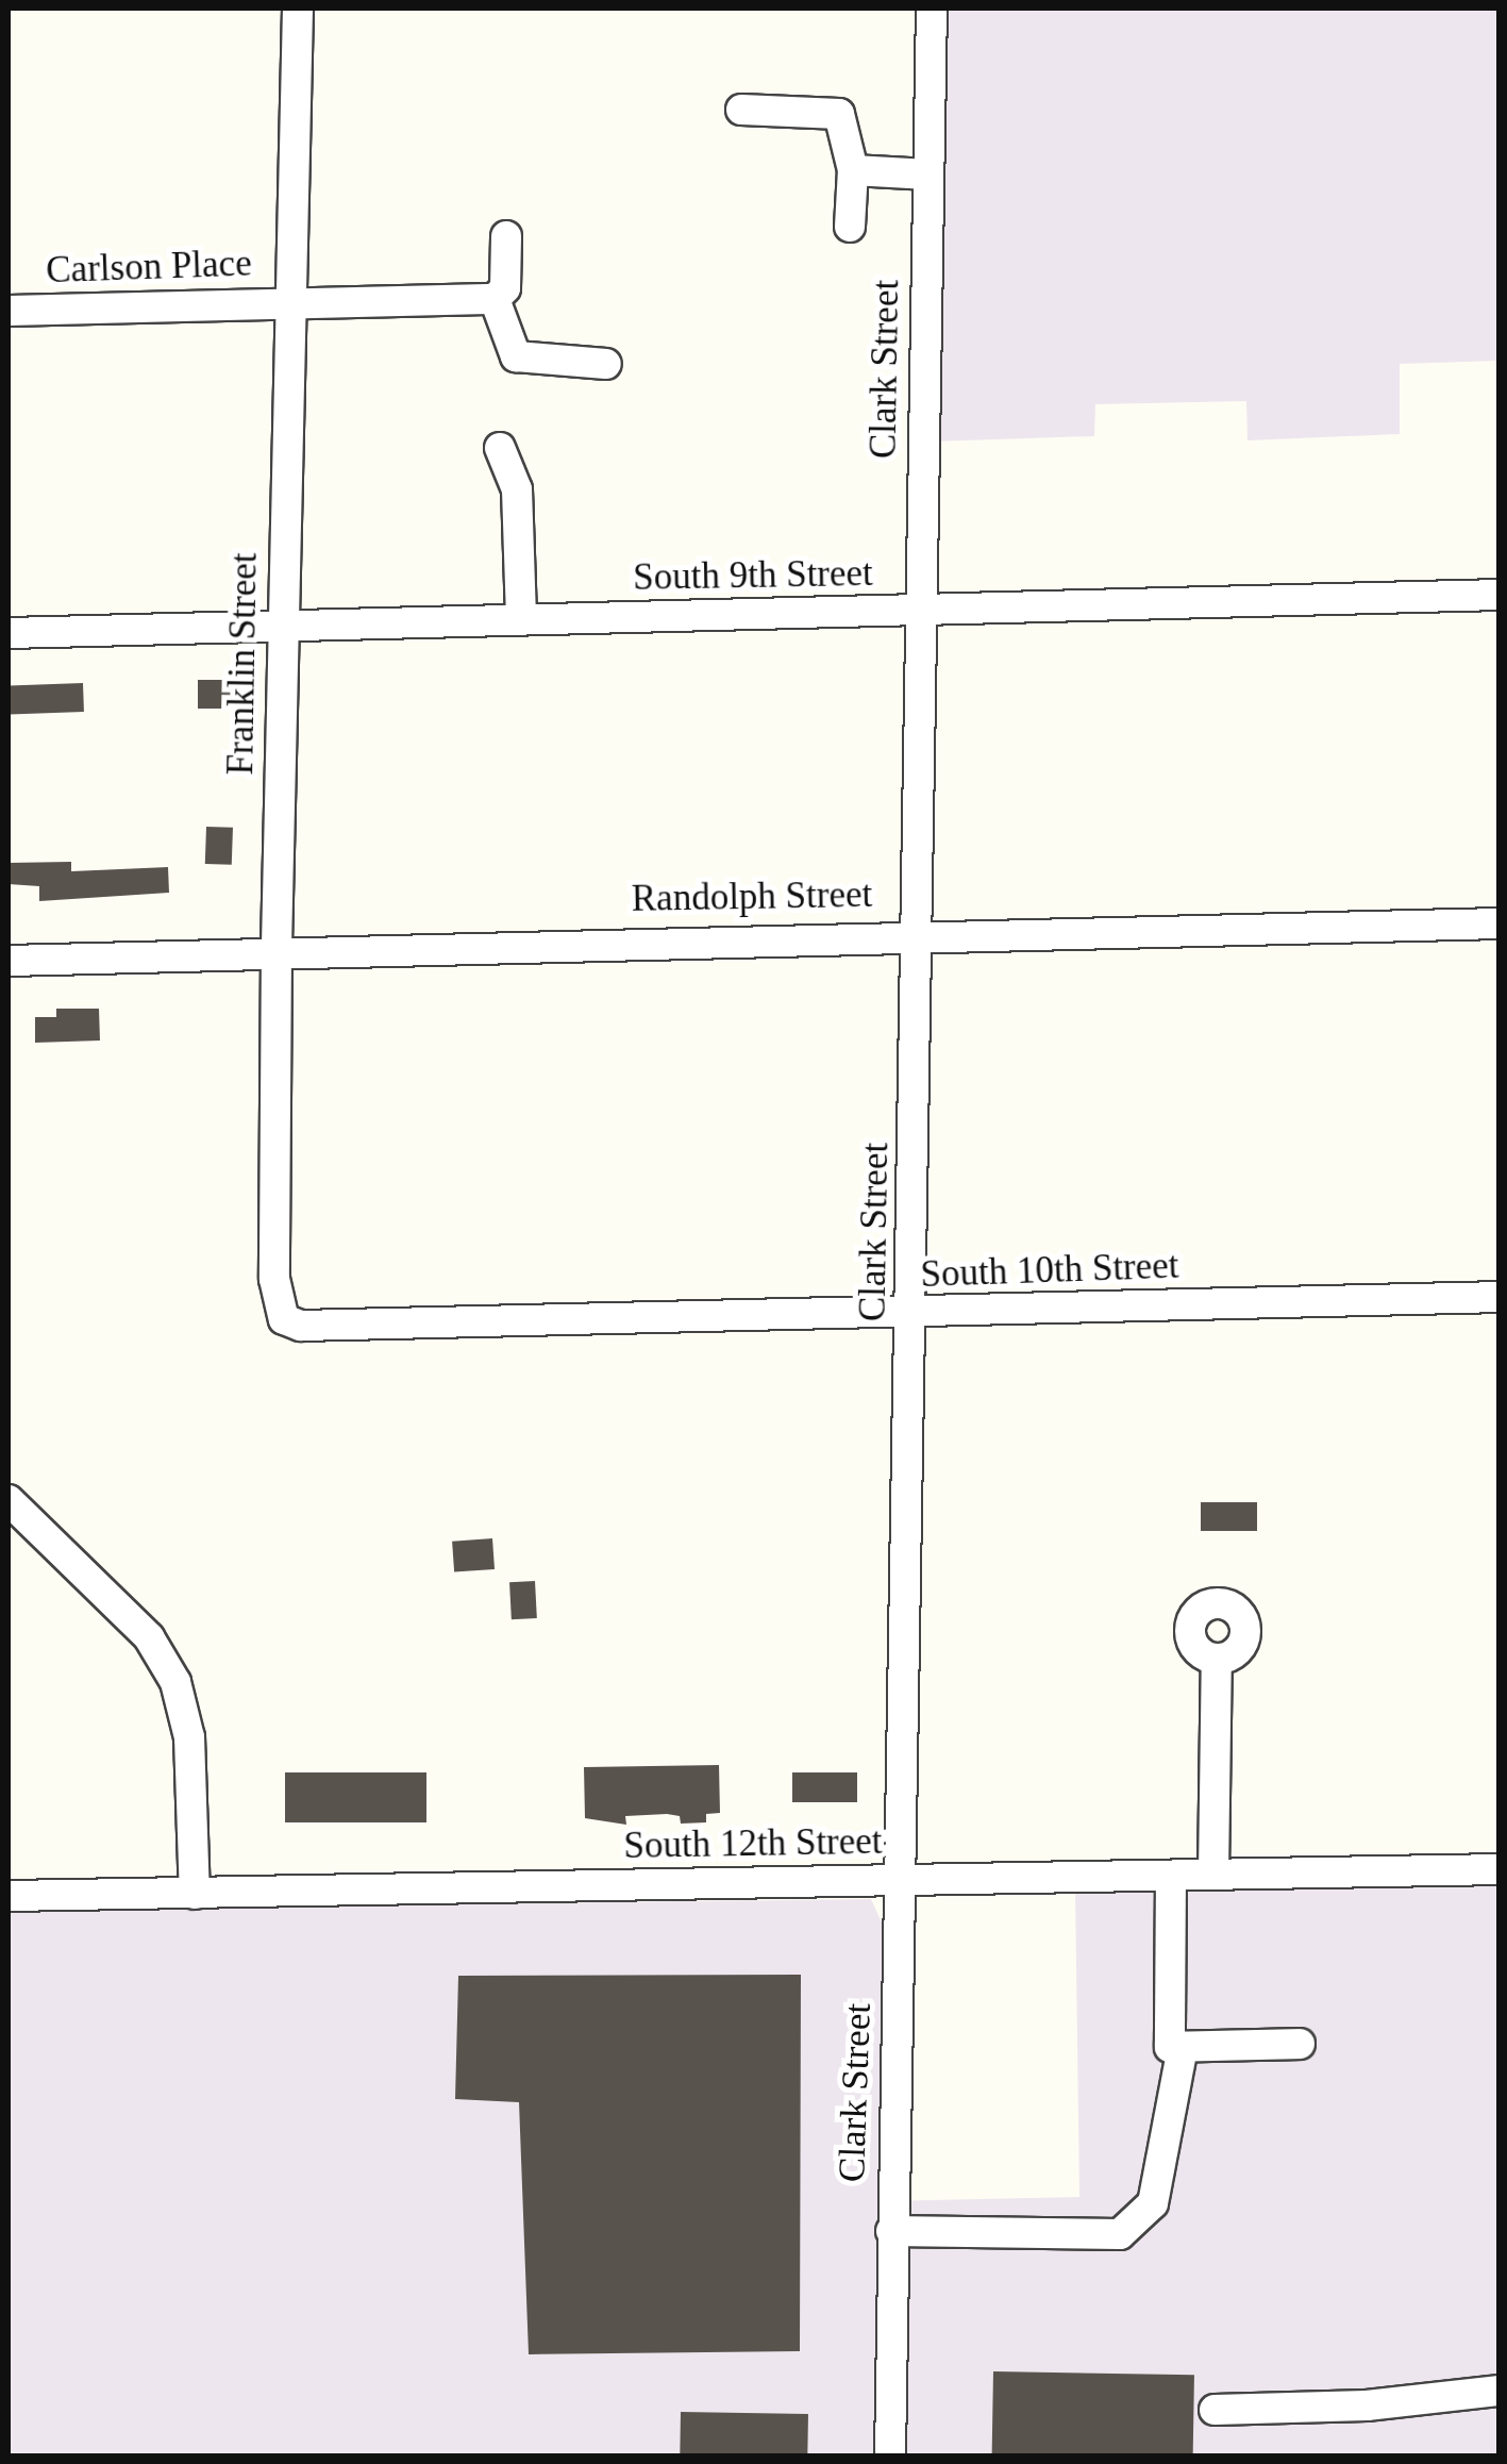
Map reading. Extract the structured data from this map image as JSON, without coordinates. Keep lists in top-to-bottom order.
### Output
{
  "streets": {
    "street": [
      "Carlson Place",
      "Clark Street",
      "South 9th Street",
      "Franklin Street",
      "Randolph Street",
      "South 10th Street",
      "South 12th Street"
    ]
  },
  "crossings": [
    ["Carlson Place", "Franklin Street"],
    ["Clark Street", "South 9th Street"],
    ["Clark Street", "Randolph Street"],
    ["Clark Street", "South 10th Street"],
    ["Clark Street", "South 12th Street"],
    ["South 9th Street", "Franklin Street"],
    ["Franklin Street", "Randolph Street"],
    ["Franklin Street", "South 10th Street"]
  ]
}
